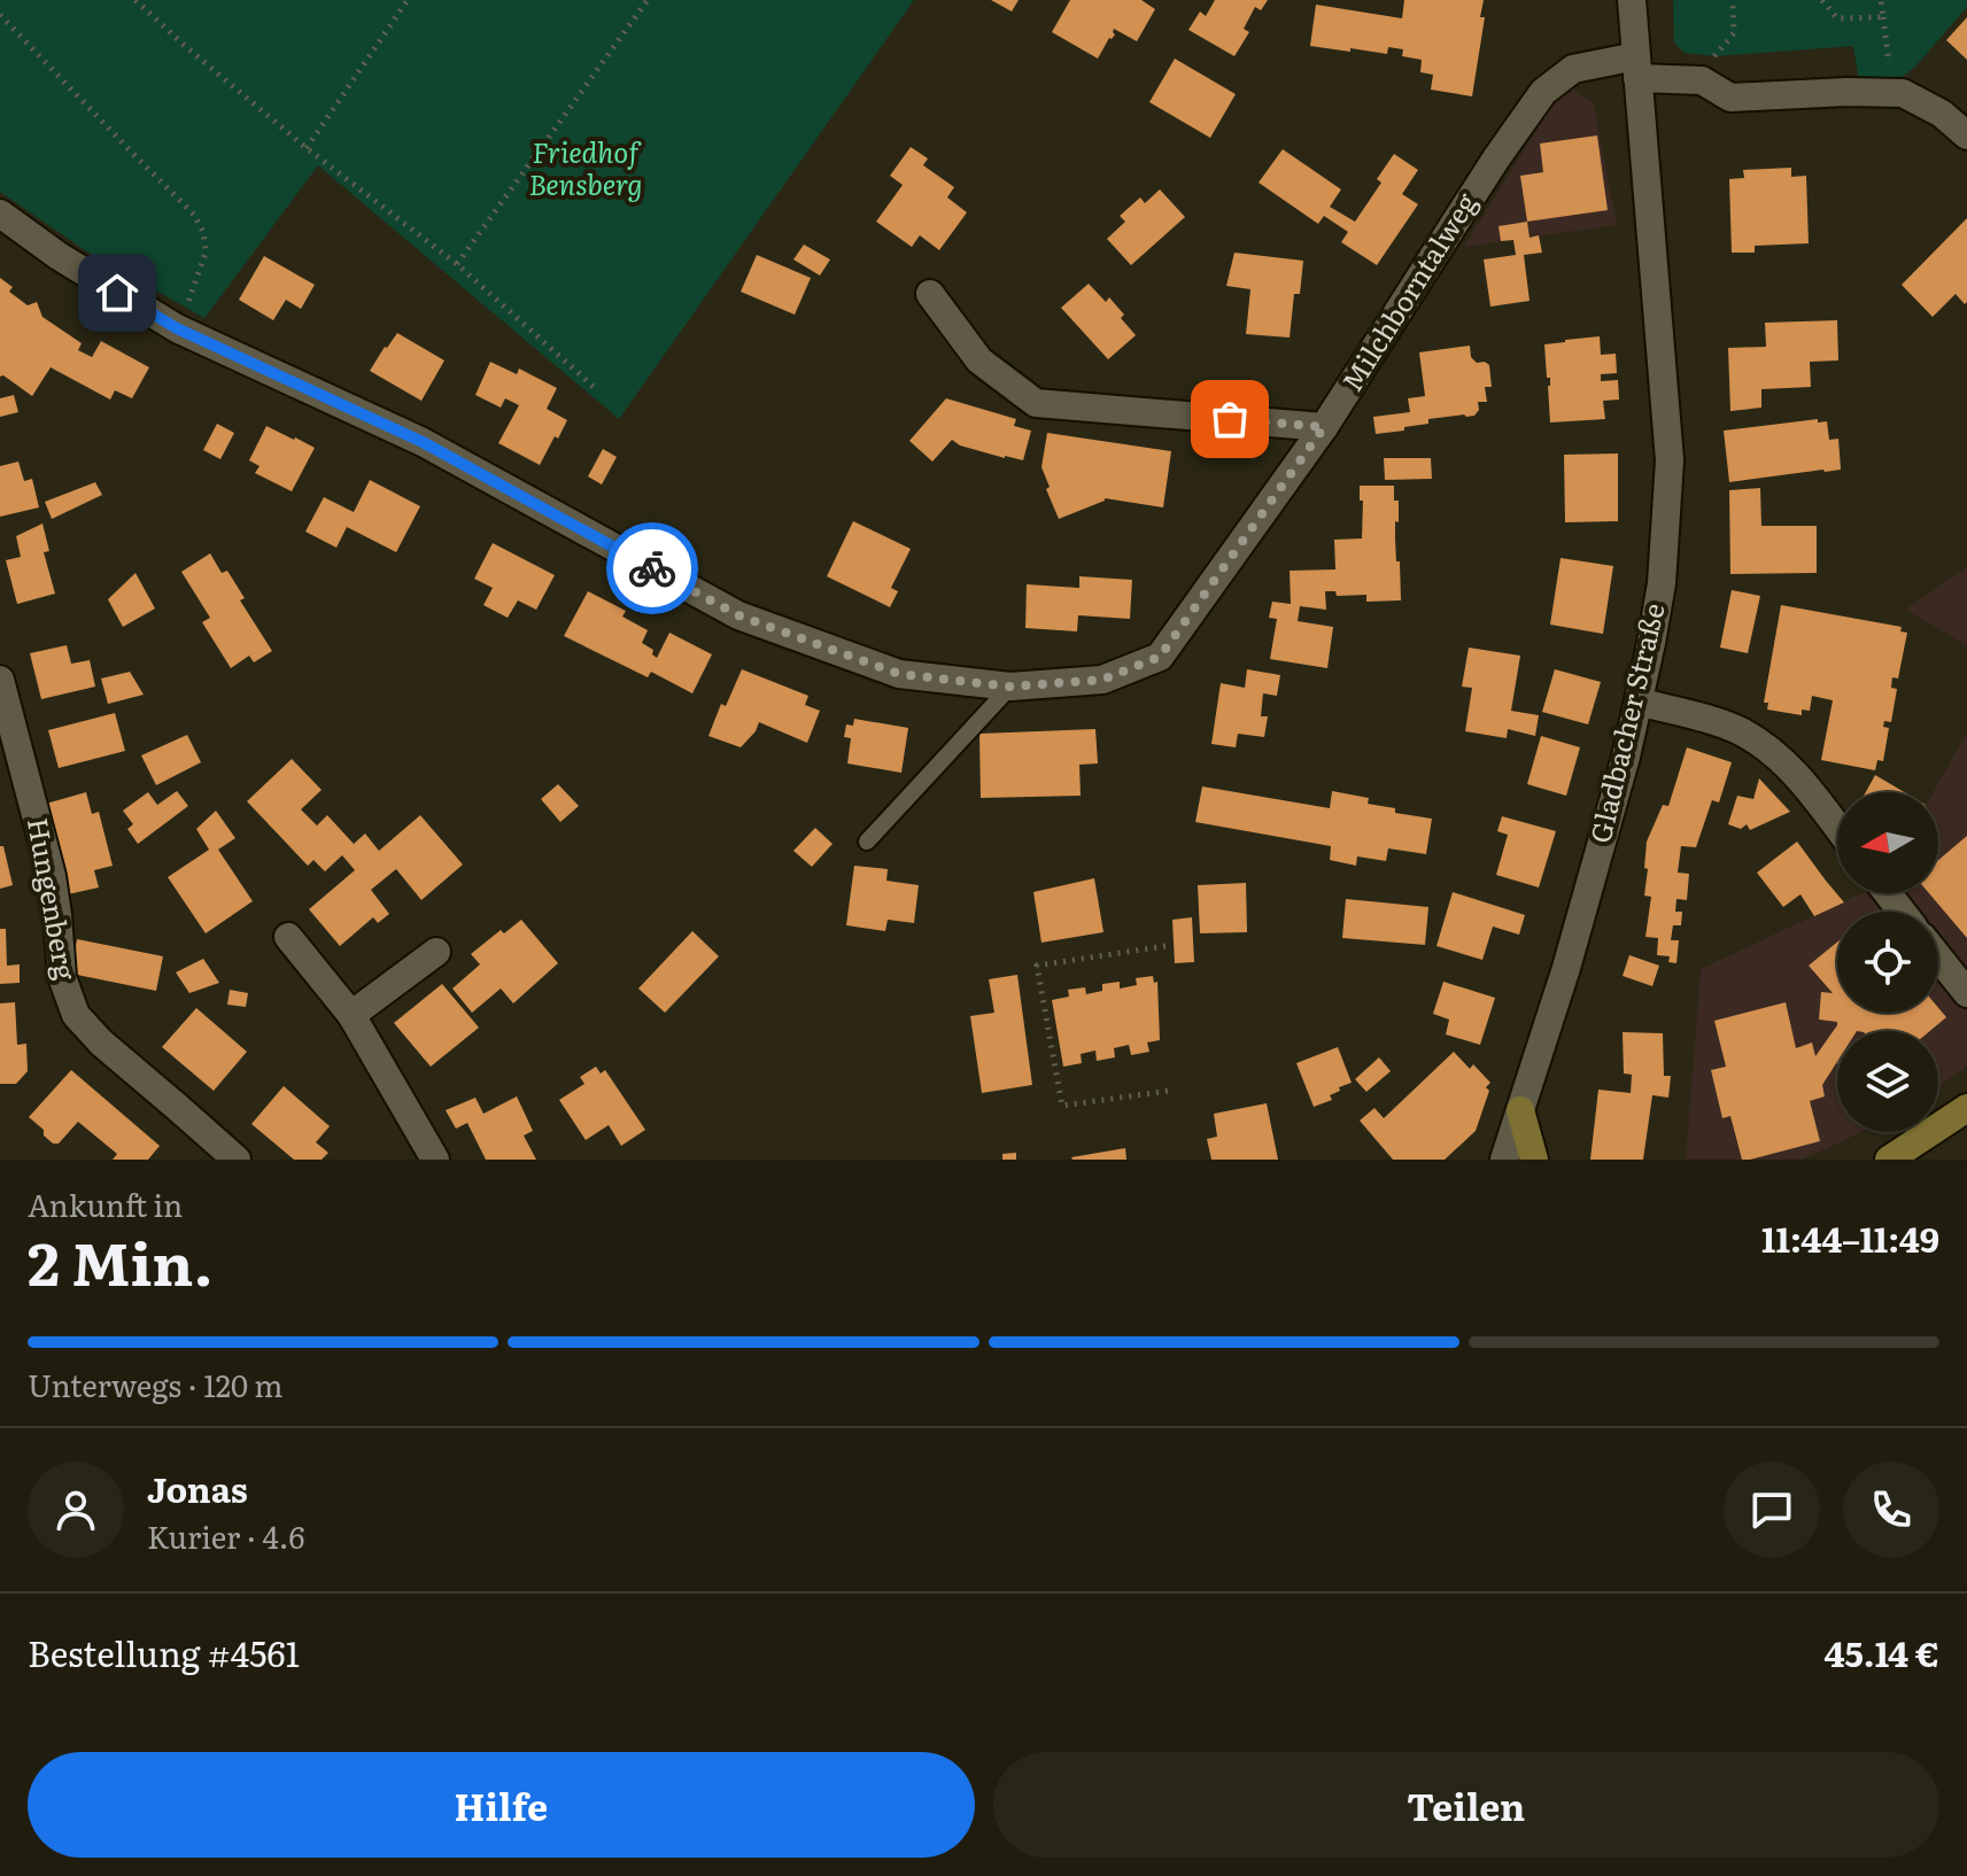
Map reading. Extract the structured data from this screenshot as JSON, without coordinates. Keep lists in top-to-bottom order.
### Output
{
  "streets": {
    "street": ["Milchborntalweg", "Gladbacher Straße", "Hungenberg"]
  },
  "crossings": [
    ["Milchborntalweg", "Gladbacher Straße"]
  ],
  "parks": ["Friedhof Bensberg"],
  "north": "left",
  "page": {
    "heading": ["2 Min.", "Ankunft in", "11:44–11:49"],
    "panel": [
      "Jonas",
      "Kurier · 4.6",
      "Bestellung #4561",
      "45.14 €"
    ],
    "bar": "Unterwegs · 120 m",
    "buttons": ["Hilfe", "Teilen"]
  }
}
